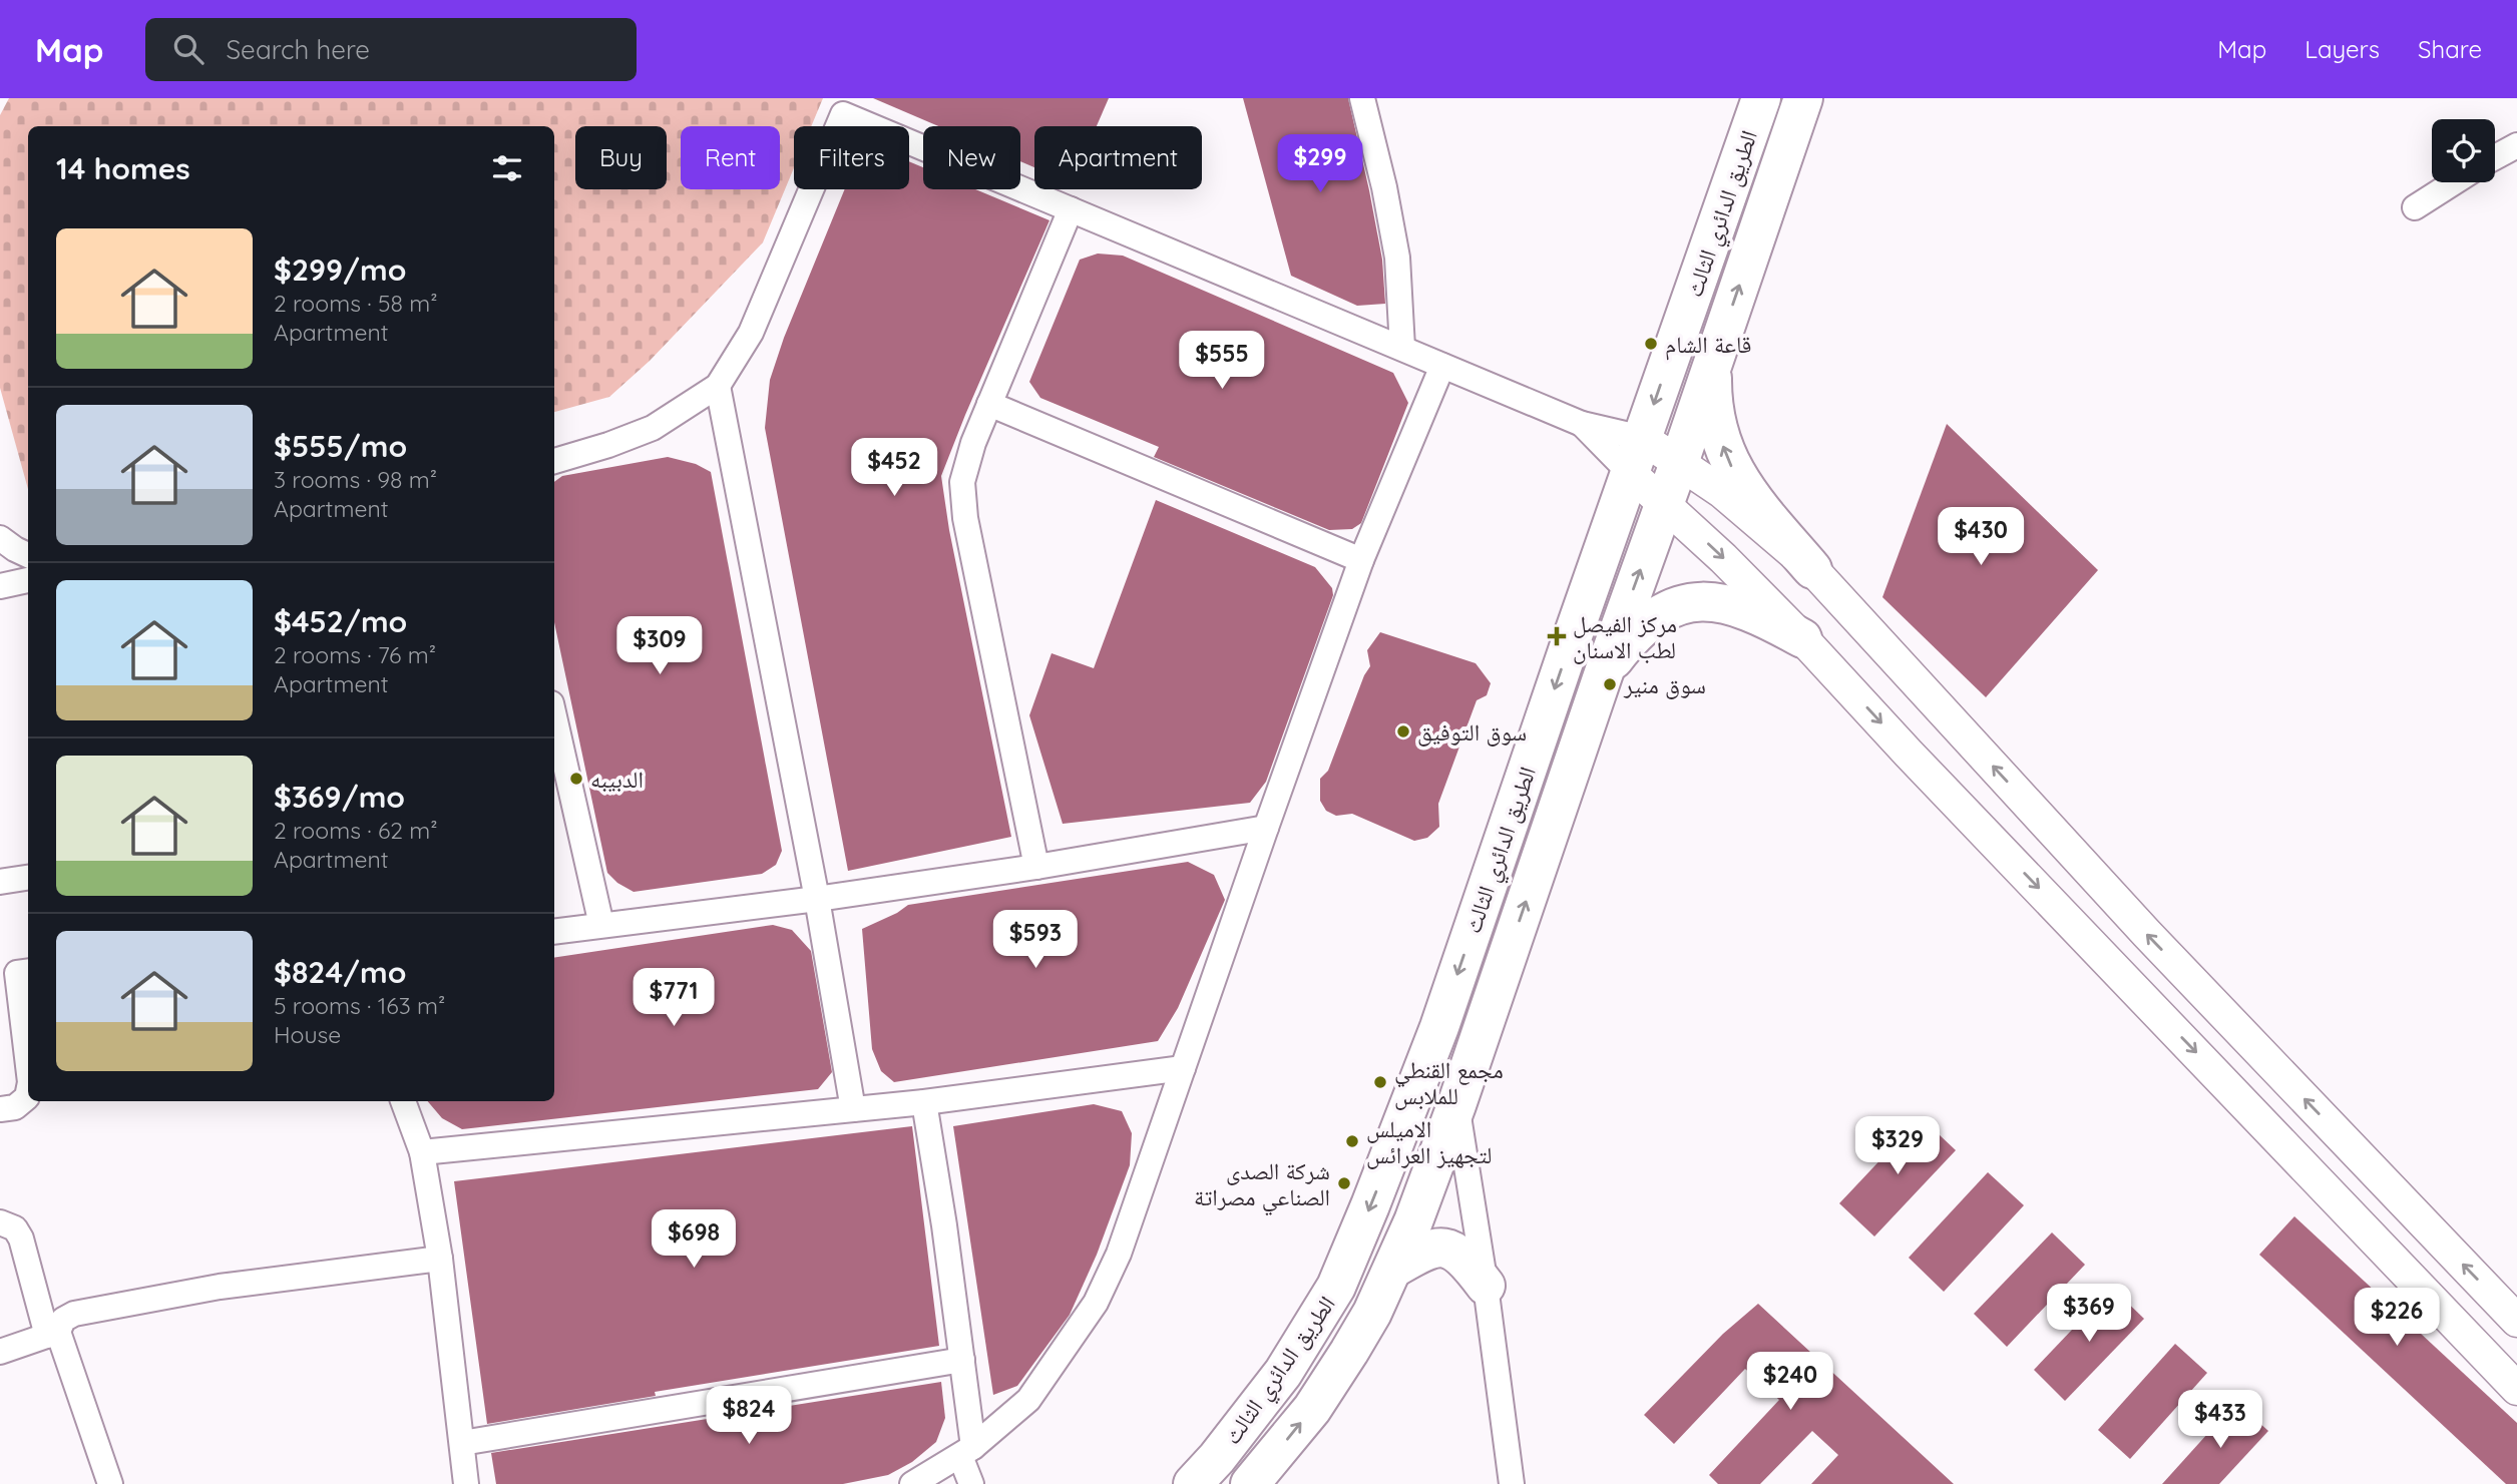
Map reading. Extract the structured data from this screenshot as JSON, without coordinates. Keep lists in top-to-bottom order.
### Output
{
  "streets": {
    "main road": ["الطريق الدائري الثالث"]
  },
  "places": {
    "other": [
      "قاعة الشام",
      "سوق منير",
      "سوق التوفيق",
      "الدبيبه",
      "مجمع القنطي للملابس",
      "الاميلس لتجهيز العرائس",
      "شركة الصدى الصناعي مصراتة"
    ],
    "health": ["مركز الفيصل لطب الاسنان"]
  },
  "page": {
    "header": "Map",
    "search": "Search here",
    "nav": ["Map", "Layers", "Share"],
    "chip": [
      "Buy",
      "Rent",
      "Filters",
      "New",
      "Apartment"
    ],
    "heading": "14 homes",
    "price": [
      "$299",
      "$555",
      "$452",
      "$430",
      "$309",
      "$593",
      "$771",
      "$329",
      "$698",
      "$369",
      "$226",
      "$240",
      "$824",
      "$433"
    ],
    "list": [
      {
        "name": "$299/mo",
        "note": "2 rooms · 58 m² · Apartment"
      },
      {
        "name": "$555/mo",
        "note": "3 rooms · 98 m² · Apartment"
      },
      {
        "name": "$452/mo",
        "note": "2 rooms · 76 m² · Apartment"
      },
      {
        "name": "$369/mo",
        "note": "2 rooms · 62 m² · Apartment"
      },
      {
        "name": "$824/mo",
        "note": "5 rooms · 163 m² · House"
      }
    ]
  }
}
